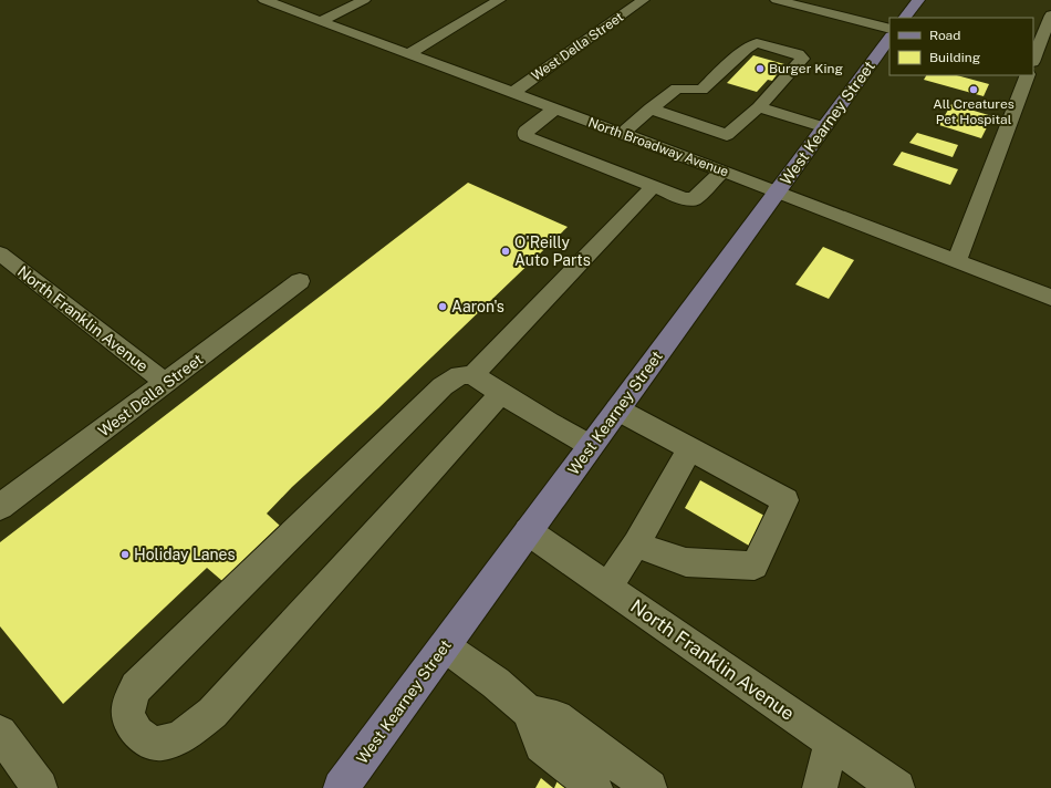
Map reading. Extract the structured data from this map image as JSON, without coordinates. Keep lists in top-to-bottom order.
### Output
{
  "streets": {
    "main road": ["West Kearney Street"],
    "street": ["West Della Street", "North Broadway Avenue", "North Franklin Avenue"]
  },
  "crossings": [
    ["West Della Street", "North Broadway Avenue"],
    ["West Della Street", "North Franklin Avenue"],
    ["West Kearney Street", "North Broadway Avenue"],
    ["West Kearney Street", "North Franklin Avenue"]
  ],
  "places": [
    "Burger King",
    "All Creatures Pet Hospital",
    "O'Reilly Auto Parts",
    "Aaron's",
    "Holiday Lanes"
  ],
  "legend": ["Road", "Building"]
}
